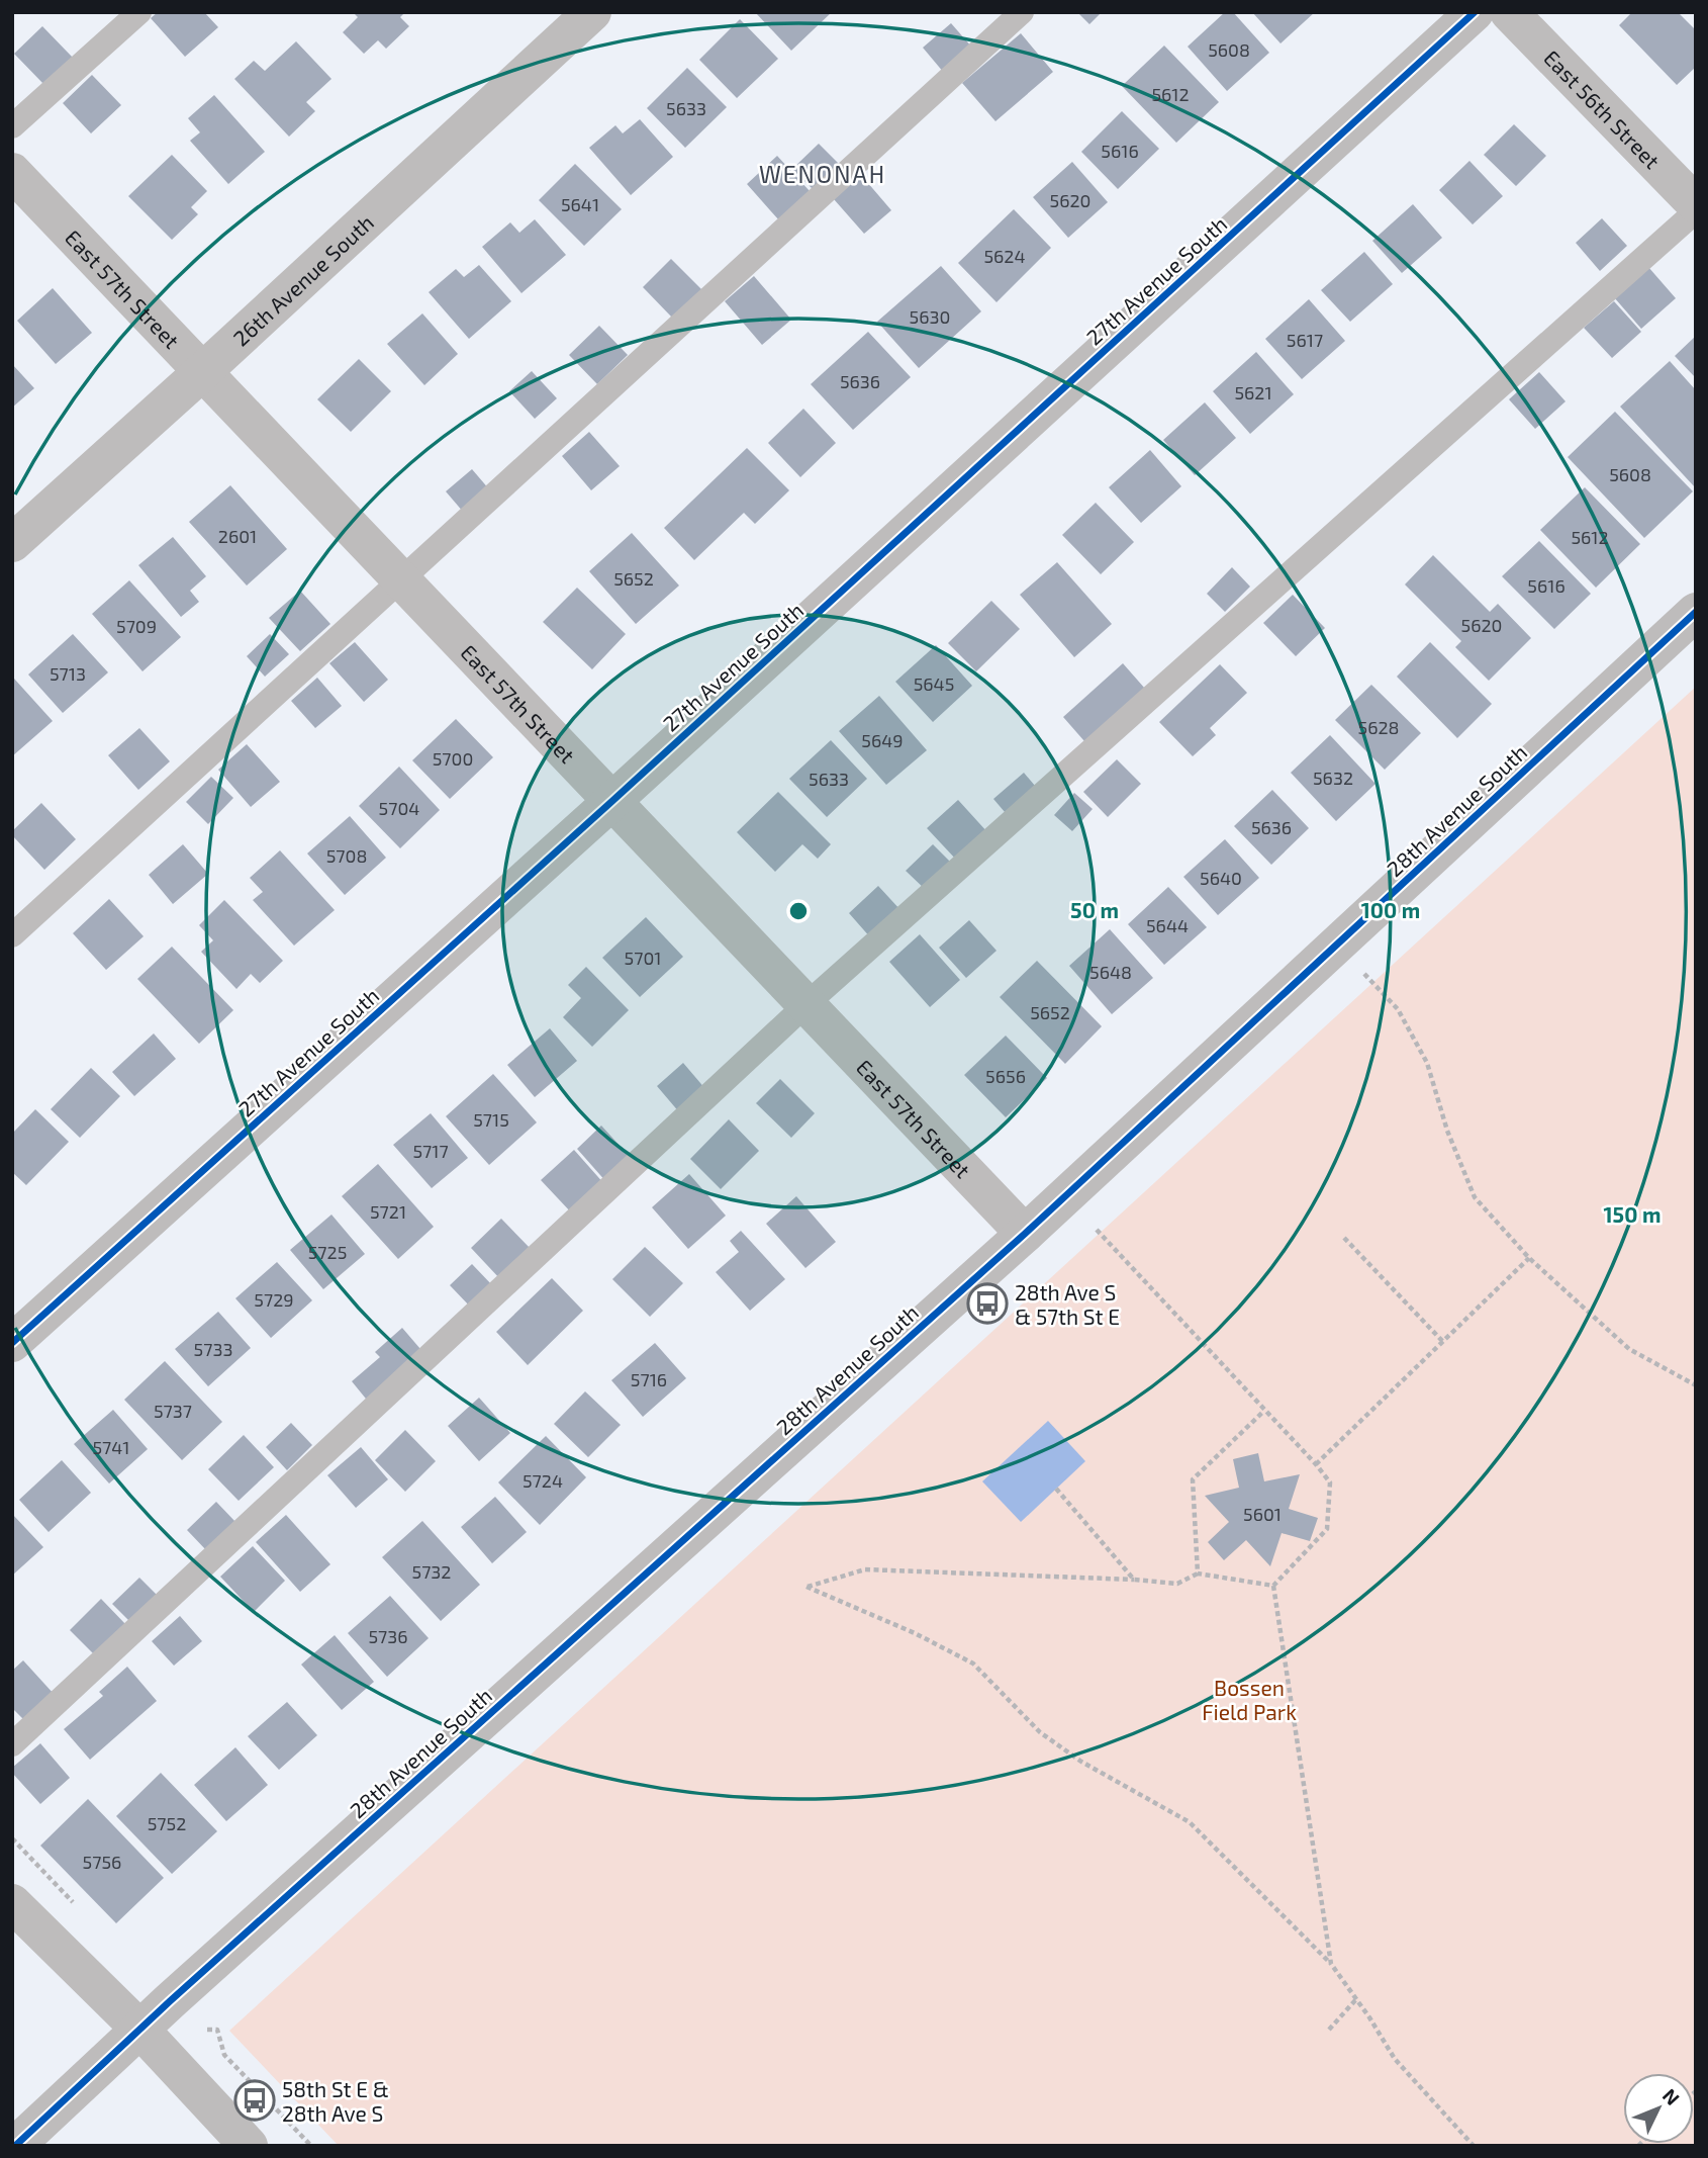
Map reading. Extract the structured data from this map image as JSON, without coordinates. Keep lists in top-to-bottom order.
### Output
{
  "streets": {
    "street": [
      "East 56th Street",
      "26th Avenue South",
      "27th Avenue South",
      "East 57th Street",
      "28th Avenue South"
    ]
  },
  "crossings": [
    ["26th Avenue South", "East 57th Street"],
    ["27th Avenue South", "East 57th Street"],
    ["East 57th Street", "28th Avenue South"]
  ],
  "districts": ["WENONAH"],
  "parks": ["Bossen Field Park"],
  "places": {
    "bus stop": ["28th Ave S & 57th St E", "58th St E & 28th Ave S"]
  },
  "house_numbers": [
    "5608",
    "5612",
    "5633",
    "5616",
    "5620",
    "5641",
    "5624",
    "5630",
    "5617",
    "5636",
    "5621",
    "5608",
    "2601",
    "5612",
    "5652",
    "5616",
    "5620",
    "5709",
    "5713",
    "5645",
    "5628",
    "5649",
    "5700",
    "5632",
    "5633",
    "5704",
    "5636",
    "5708",
    "5640",
    "5644",
    "5701",
    "5648",
    "5652",
    "5656",
    "5715",
    "5717",
    "5721",
    "5725",
    "5729",
    "5733",
    "5716",
    "5737",
    "5741",
    "5724",
    "5601",
    "5732",
    "5736",
    "5752",
    "5756"
  ],
  "north": "top right",
  "rings": ["50 m", "100 m", "150 m"]
}
